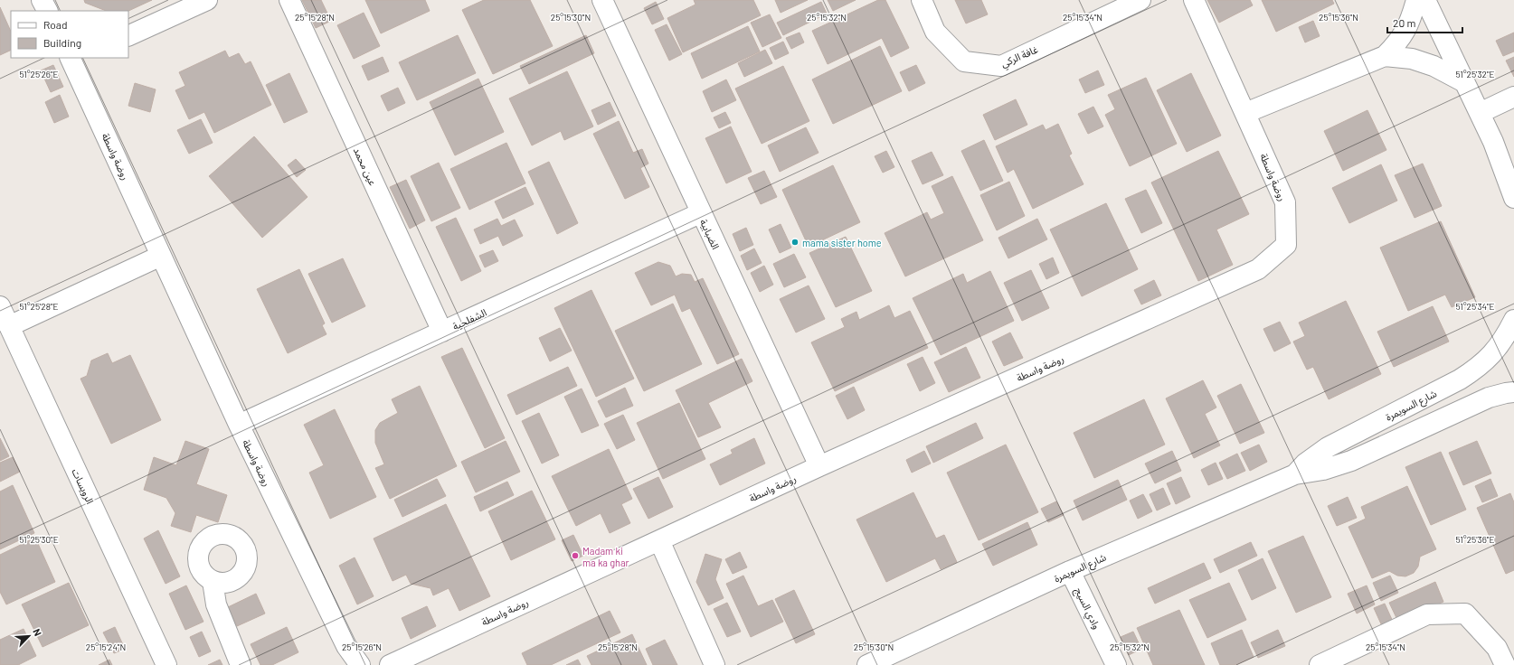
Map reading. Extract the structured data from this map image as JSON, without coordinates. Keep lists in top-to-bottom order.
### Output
{
  "streets": {
    "street": [
      "غافة الركي",
      "روضة واسطة",
      "عين محمد",
      "الضبابية",
      "الشفلحية",
      "شارع السويمرة",
      "الرويسات",
      "وادي السيج"
    ]
  },
  "crossings": [
    ["روضة واسطة", "الضبابية"],
    ["روضة واسطة", "الشفلحية"],
    ["عين محمد", "الشفلحية"],
    ["الضبابية", "الشفلحية"],
    ["شارع السويمرة", "وادي السيج"]
  ],
  "places": ["mama sister home", "Madam ki ma ka ghar"],
  "legend": ["Road", "Building"],
  "scale_bar": "20 m",
  "north": "top right",
  "coordinates": [
    "25°15'28\"N",
    "25°15'30\"N",
    "25°15'32\"N",
    "25°15'34\"N",
    "25°15'36\"N",
    "51°25'32\"E",
    "51°25'26\"E",
    "51°25'34\"E",
    "51°25'28\"E",
    "51°25'36\"E",
    "51°25'30\"E",
    "25°15'26\"N",
    "25°15'24\"N"
  ]
}
